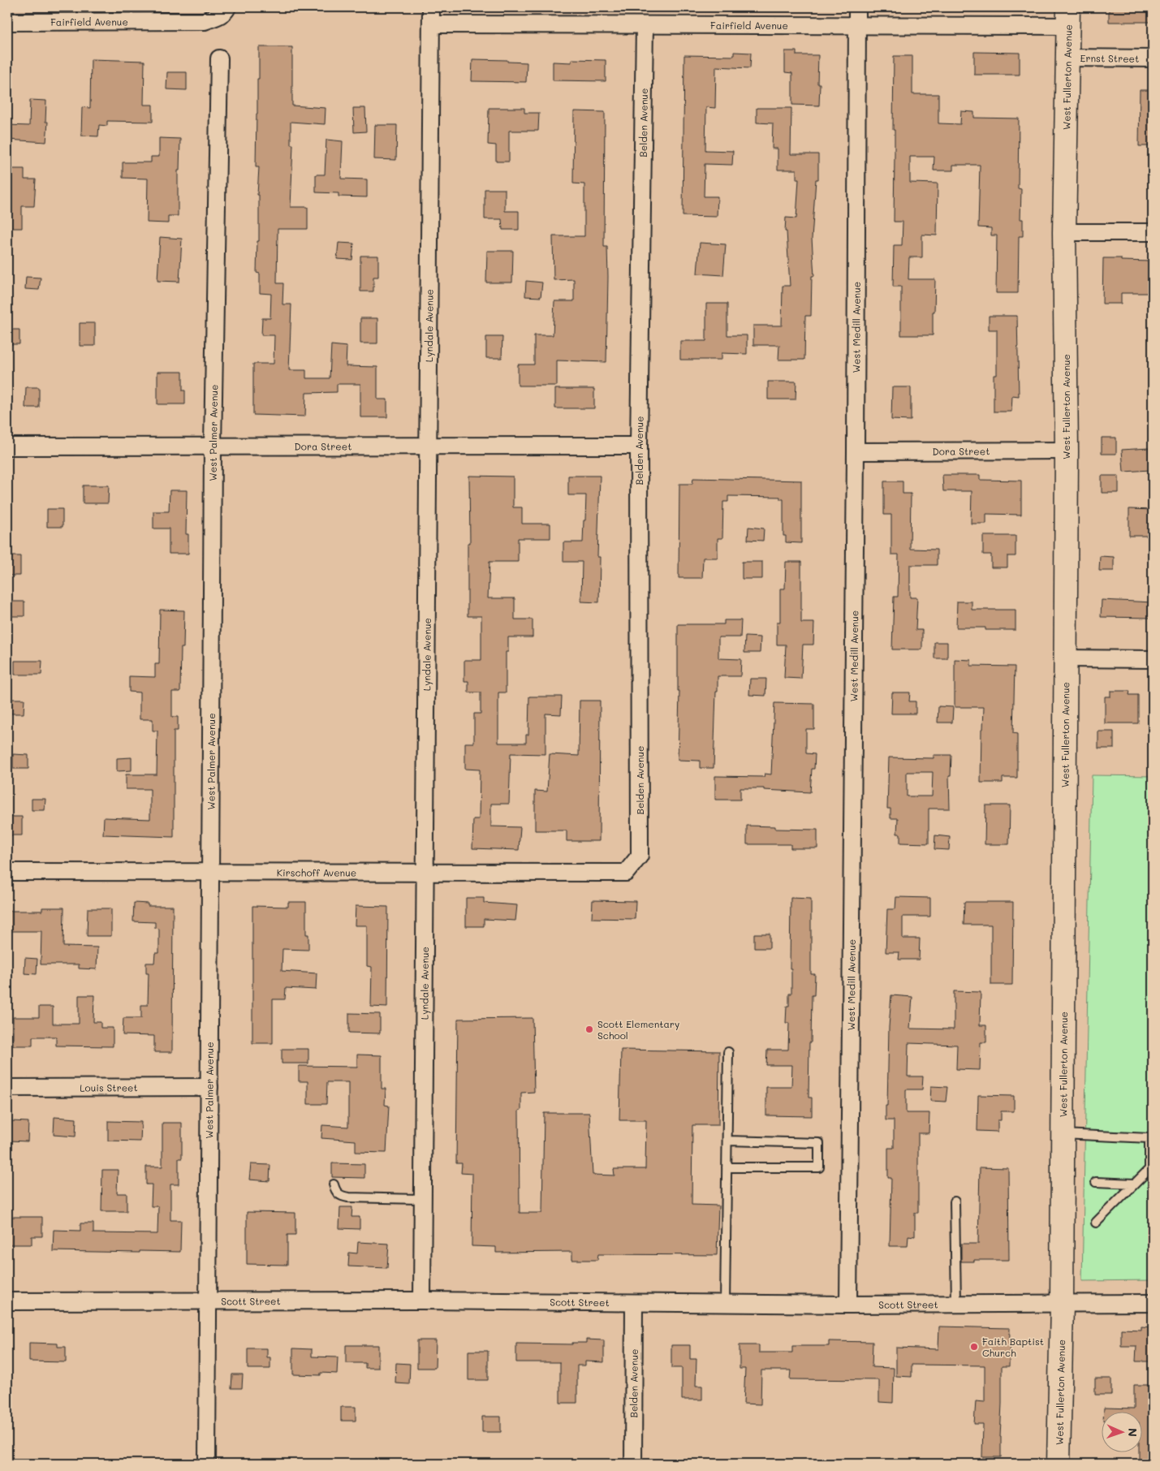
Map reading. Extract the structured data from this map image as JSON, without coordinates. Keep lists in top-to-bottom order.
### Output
{
  "streets": {
    "street": [
      "Fairfield Avenue",
      "Ernst Street",
      "West Fullerton Avenue",
      "Belden Avenue",
      "Lyndale Avenue",
      "West Medill Avenue",
      "West Palmer Avenue",
      "Dora Street",
      "Kirschoff Avenue",
      "Louis Street",
      "Scott Street"
    ]
  },
  "crossings": [
    ["Fairfield Avenue", "West Fullerton Avenue"],
    ["Fairfield Avenue", "Belden Avenue"],
    ["Fairfield Avenue", "Lyndale Avenue"],
    ["Fairfield Avenue", "West Medill Avenue"],
    ["Ernst Street", "West Fullerton Avenue"],
    ["West Fullerton Avenue", "Dora Street"],
    ["West Fullerton Avenue", "Scott Street"],
    ["Belden Avenue", "Dora Street"],
    ["Belden Avenue", "Kirschoff Avenue"],
    ["Belden Avenue", "Scott Street"],
    ["Lyndale Avenue", "Dora Street"],
    ["Lyndale Avenue", "Kirschoff Avenue"],
    ["Lyndale Avenue", "Scott Street"],
    ["West Medill Avenue", "Dora Street"],
    ["West Medill Avenue", "Scott Street"],
    ["West Palmer Avenue", "Dora Street"],
    ["West Palmer Avenue", "Kirschoff Avenue"],
    ["West Palmer Avenue", "Louis Street"],
    ["West Palmer Avenue", "Scott Street"]
  ],
  "places": ["Scott Elementary School", "Faith Baptist Church"],
  "north": "right"
}
